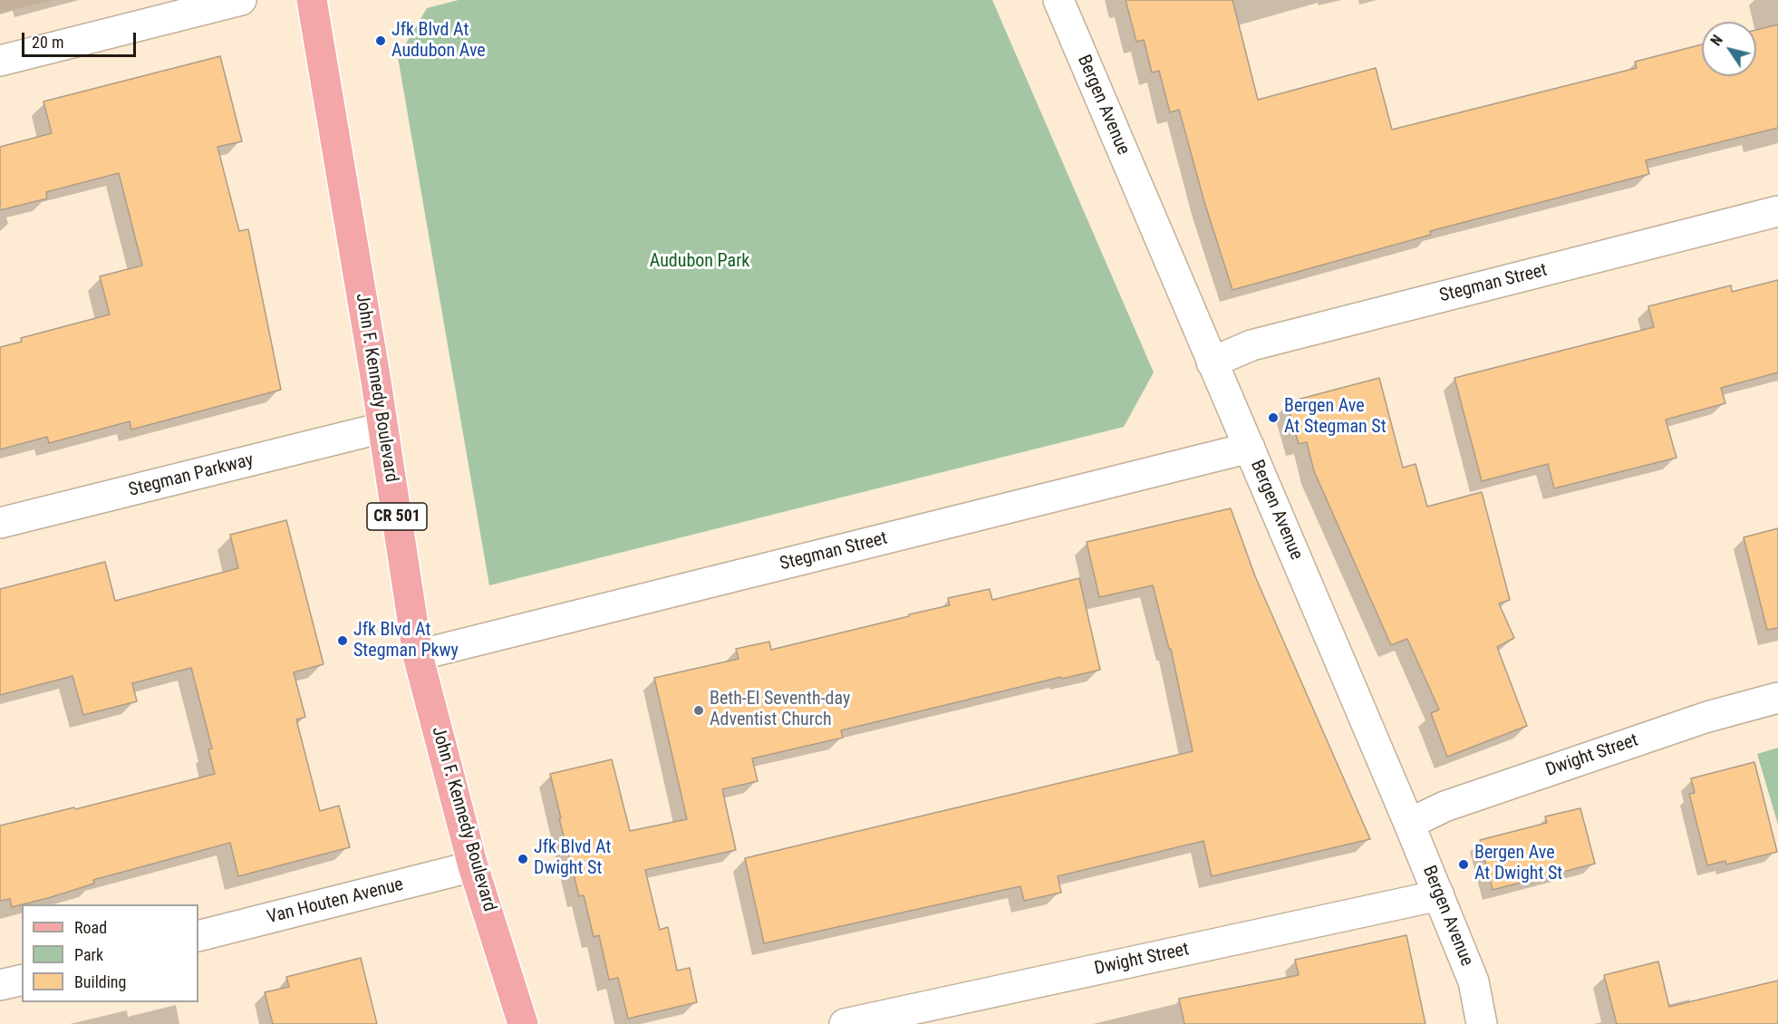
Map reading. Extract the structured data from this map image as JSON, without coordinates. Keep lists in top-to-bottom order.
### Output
{
  "streets": {
    "main road": ["John F. Kennedy Boulevard", "CR 501"],
    "street": [
      "Bergen Avenue",
      "Stegman Street",
      "Stegman Parkway",
      "Dwight Street",
      "Van Houten Avenue"
    ]
  },
  "crossings": [
    ["Bergen Avenue", "Stegman Street"],
    ["Bergen Avenue", "Dwight Street"],
    ["Stegman Street", "John F. Kennedy Boulevard"],
    ["John F. Kennedy Boulevard", "Stegman Parkway"],
    ["John F. Kennedy Boulevard", "Van Houten Avenue"]
  ],
  "parks": ["Audubon Park"],
  "places": [
    "Jfk Blvd At Audubon Ave",
    "Bergen Ave At Stegman St",
    "Jfk Blvd At Stegman Pkwy",
    "Beth-El Seventh-day Adventist Church",
    "Jfk Blvd At Dwight St",
    "Bergen Ave At Dwight St"
  ],
  "legend": ["Road", "Park", "Building"],
  "scale_bar": "20 m",
  "north": "top left"
}
